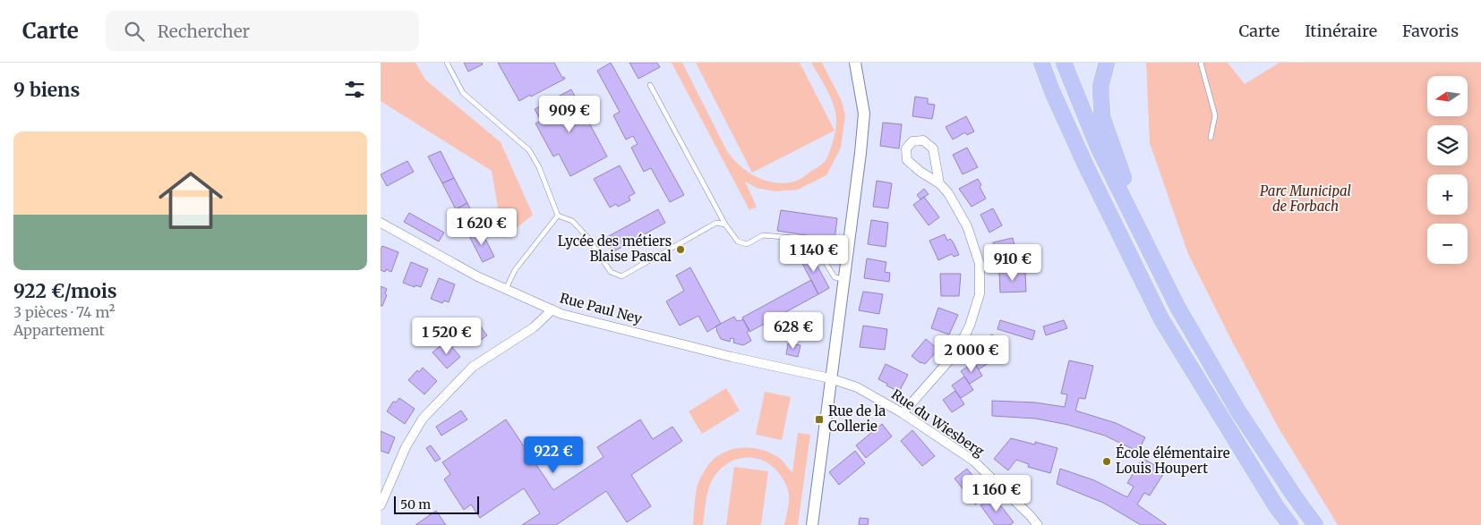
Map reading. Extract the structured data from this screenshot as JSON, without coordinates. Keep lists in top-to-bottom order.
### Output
{
  "streets": {
    "street": ["Rue Paul Ney", "Rue du Wiesberg"]
  },
  "crossings": [
    ["Rue Paul Ney", "Rue du Wiesberg"]
  ],
  "parks": ["Parc Municipal de Forbach"],
  "places": {
    "other": ["Lycée des métiers Blaise Pascal", "École élémentaire Louis Houpert"],
    "transit": ["Rue de la Collerie"]
  },
  "scale_bar": "50 m",
  "north": "left",
  "page": {
    "header": "Carte",
    "search": "Rechercher",
    "nav": ["Carte", "Itinéraire", "Favoris"],
    "heading": "9 biens",
    "map_buttons": ["+", "−"],
    "price": [
      "909 €",
      "1 620 €",
      "1 140 €",
      "910 €",
      "628 €",
      "1 520 €",
      "2 000 €",
      "922 €",
      "1 160 €"
    ],
    "list": [
      {
        "name": "922 €/mois",
        "note": "3 pièces · 74 m² · Appartement"
      }
    ],
    "scale": "50 m"
  }
}
